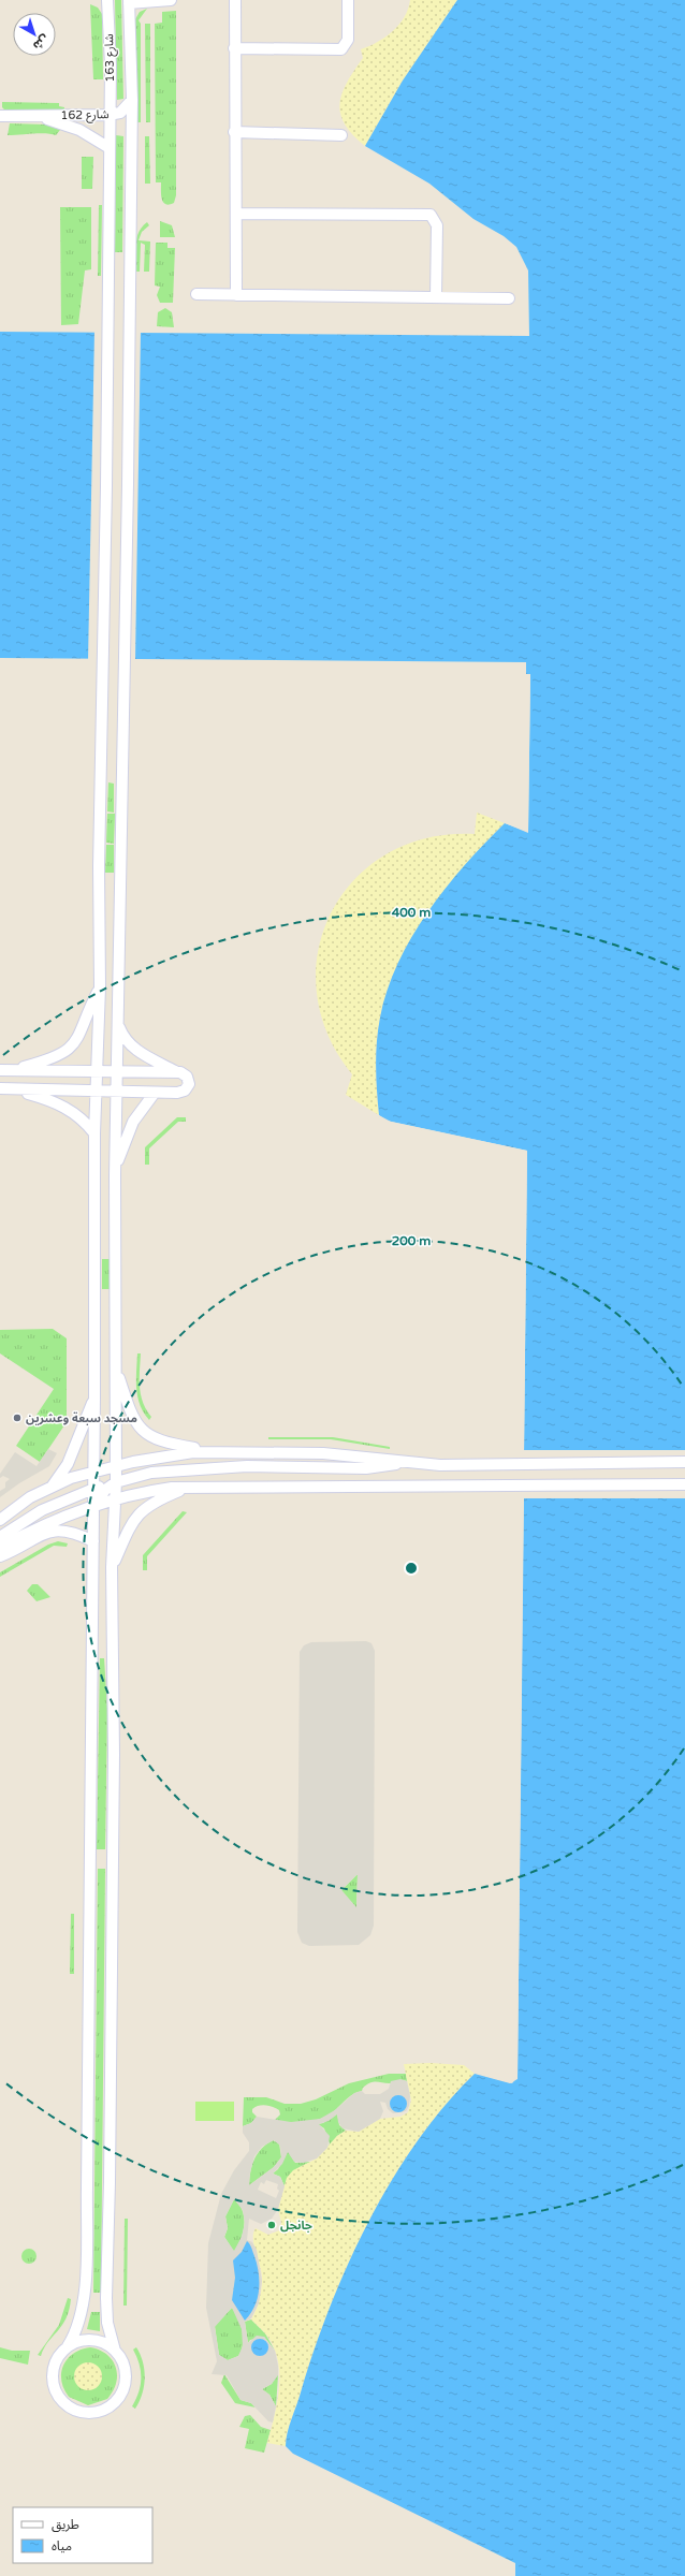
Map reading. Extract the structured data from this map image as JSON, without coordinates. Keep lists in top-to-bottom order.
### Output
{
  "streets": {
    "street": ["شارع 163", "شارع 162"]
  },
  "crossings": [
    ["شارع 163", "شارع 162"]
  ],
  "places": ["مسجد سبعة وعشرين", "جانجل"],
  "legend": ["طريق", "مياه"],
  "north": "bottom right",
  "rings": ["400 m", "200 m"]
}
